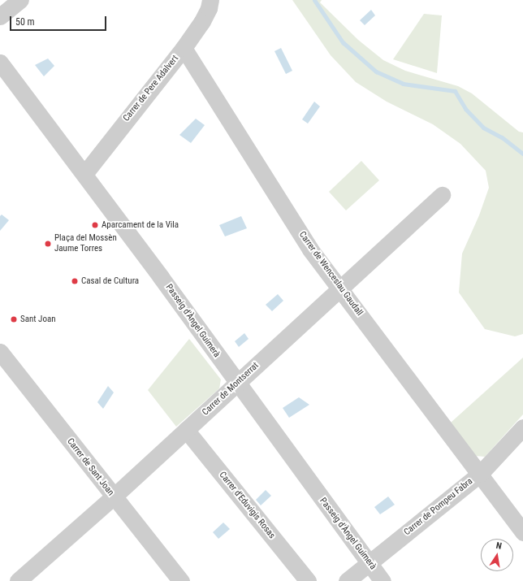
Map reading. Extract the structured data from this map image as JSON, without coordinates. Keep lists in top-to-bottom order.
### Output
{
  "streets": {
    "street": [
      "Carrer de Pere Adalvert",
      "Carrer de Wenceslau Gaudall",
      "Passeig d'Àngel Guimerà",
      "Carrer de Montserrat",
      "Carrer de Sant Joan",
      "Carrer d'Eduvigis Rosas",
      "Carrer de Pompeu Fabra"
    ]
  },
  "crossings": [
    ["Carrer de Pere Adalvert", "Carrer de Wenceslau Gaudall"],
    ["Carrer de Pere Adalvert", "Passeig d'Àngel Guimerà"],
    ["Carrer de Wenceslau Gaudall", "Carrer de Montserrat"],
    ["Carrer de Wenceslau Gaudall", "Carrer de Pompeu Fabra"],
    ["Passeig d'Àngel Guimerà", "Carrer de Montserrat"],
    ["Passeig d'Àngel Guimerà", "Carrer de Pompeu Fabra"],
    ["Carrer de Montserrat", "Carrer de Sant Joan"],
    ["Carrer de Montserrat", "Carrer d'Eduvigis Rosas"]
  ],
  "places": [
    "Aparcament de la Vila",
    "Plaça del Mossèn Jaume Torres",
    "Casal de Cultura",
    "Sant Joan"
  ],
  "scale_bar": "50 m",
  "north": "top"
}
